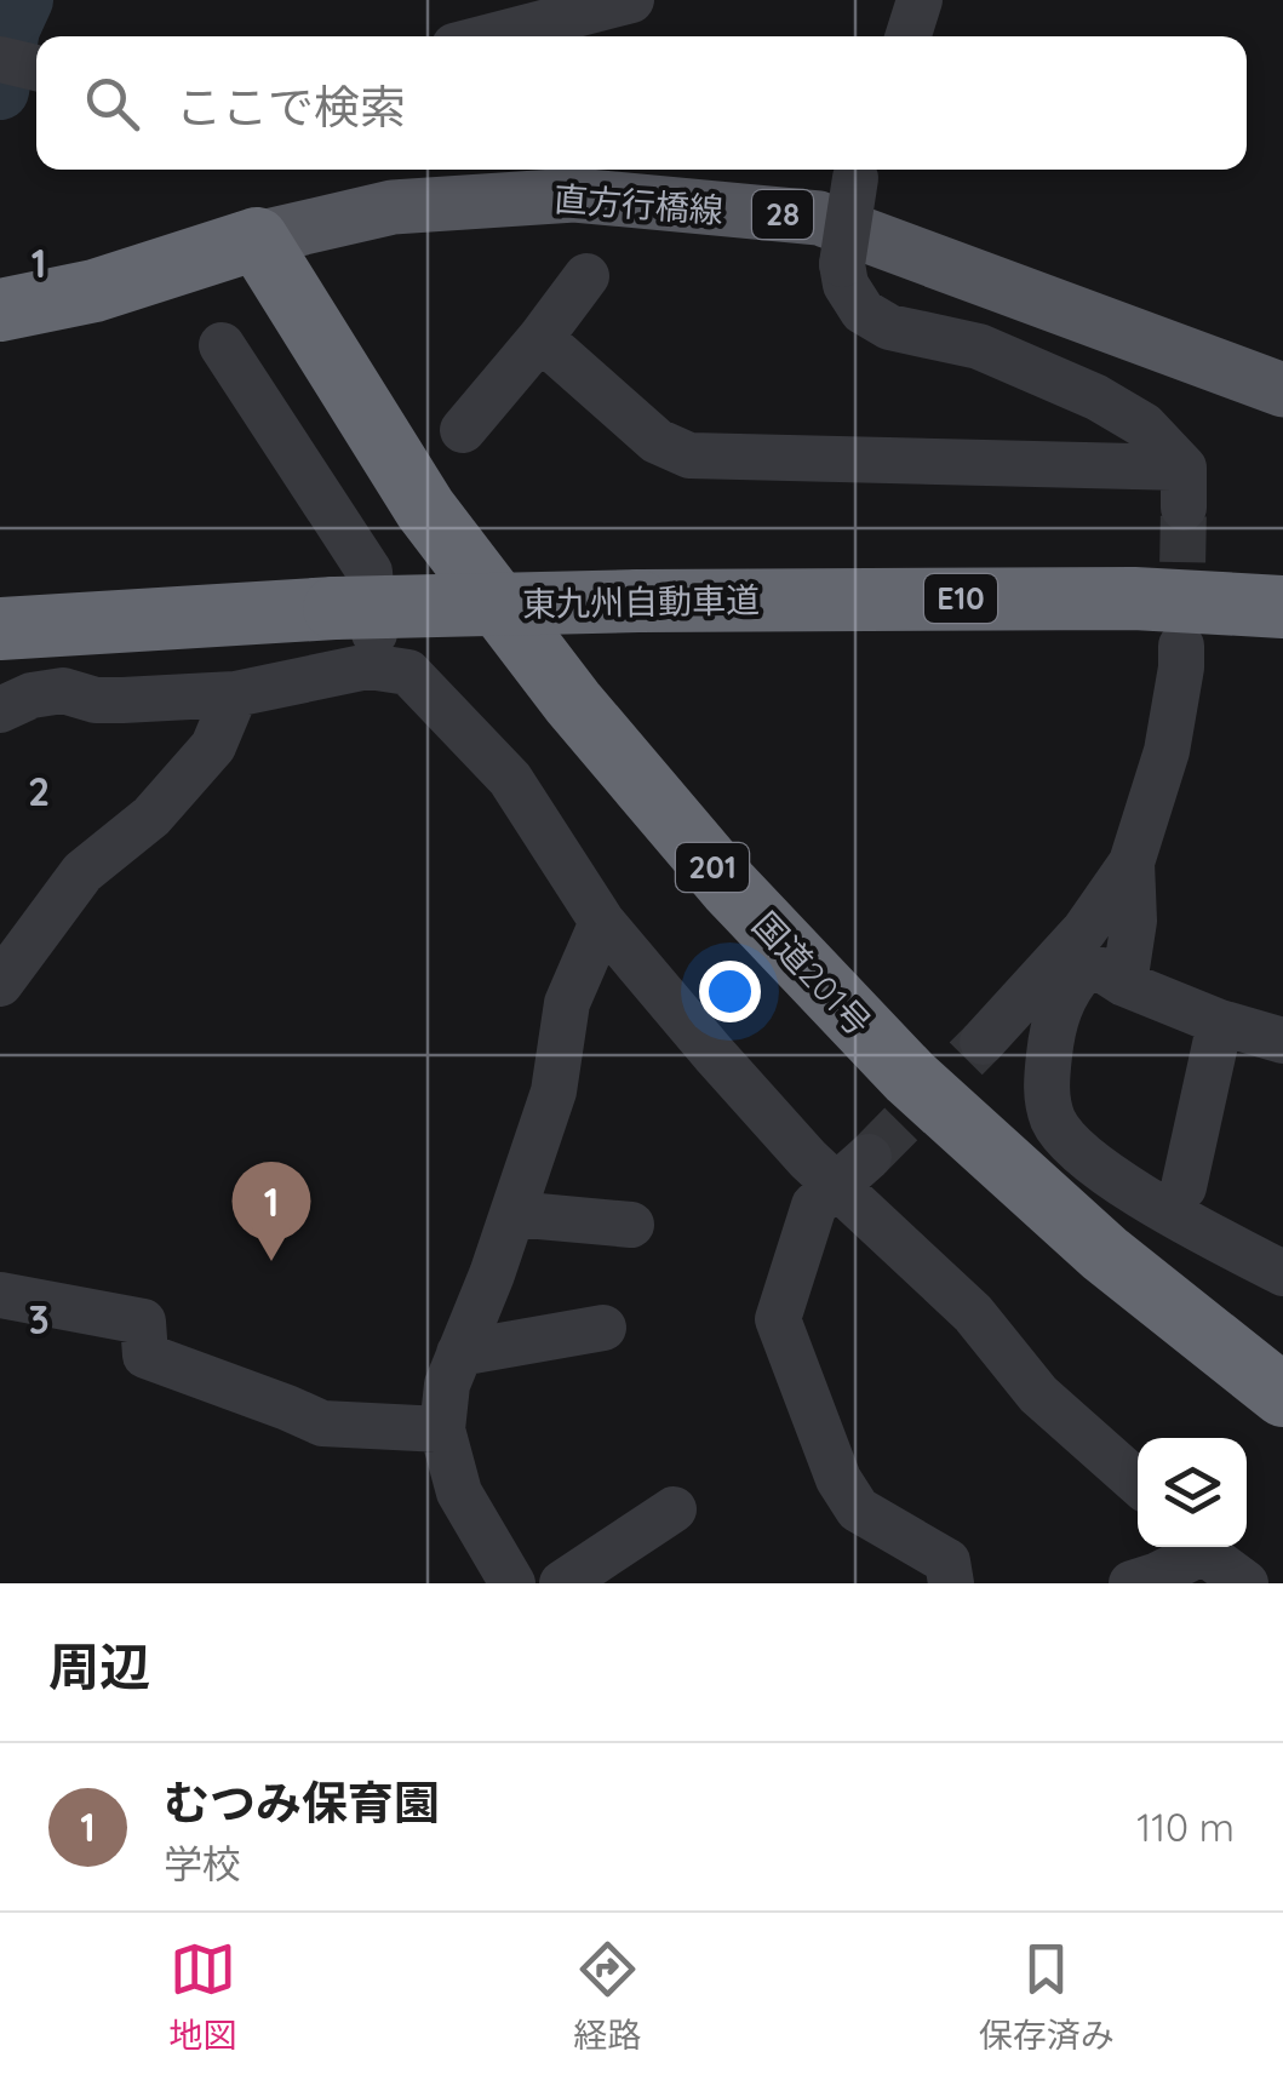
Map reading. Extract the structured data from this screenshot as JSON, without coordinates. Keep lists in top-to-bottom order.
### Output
{
  "streets": {
    "highway": [
      "E10",
      "東九州自動車道",
      "201",
      "国道201号"
    ],
    "main road": ["直方行橋線", "28"]
  },
  "crossings": [
    ["直方行橋線", "国道201号"]
  ],
  "page": {
    "search": "ここで検索",
    "pins": "1",
    "heading": "周辺",
    "list": [
      {
        "mark": "1",
        "name": "むつみ保育園",
        "note": "学校",
        "value": "110 m"
      }
    ],
    "nav": ["地図", "経路", "保存済み"]
  },
  "grid": {
    "rows": ["1", "2", "3"]
  }
}
